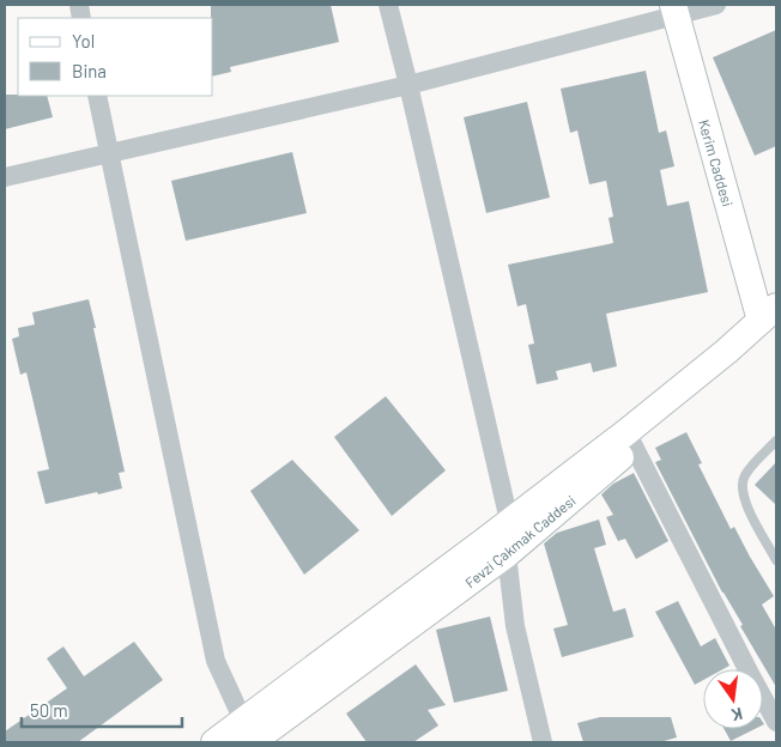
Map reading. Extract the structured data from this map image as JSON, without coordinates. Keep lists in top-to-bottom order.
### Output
{
  "streets": {
    "street": ["Kerim Caddesi", "Fevzi Çakmak Caddesi"]
  },
  "crossings": [
    ["Kerim Caddesi", "Fevzi Çakmak Caddesi"]
  ],
  "legend": ["Yol", "Bina"],
  "scale_bar": "50 m",
  "north": "bottom"
}
